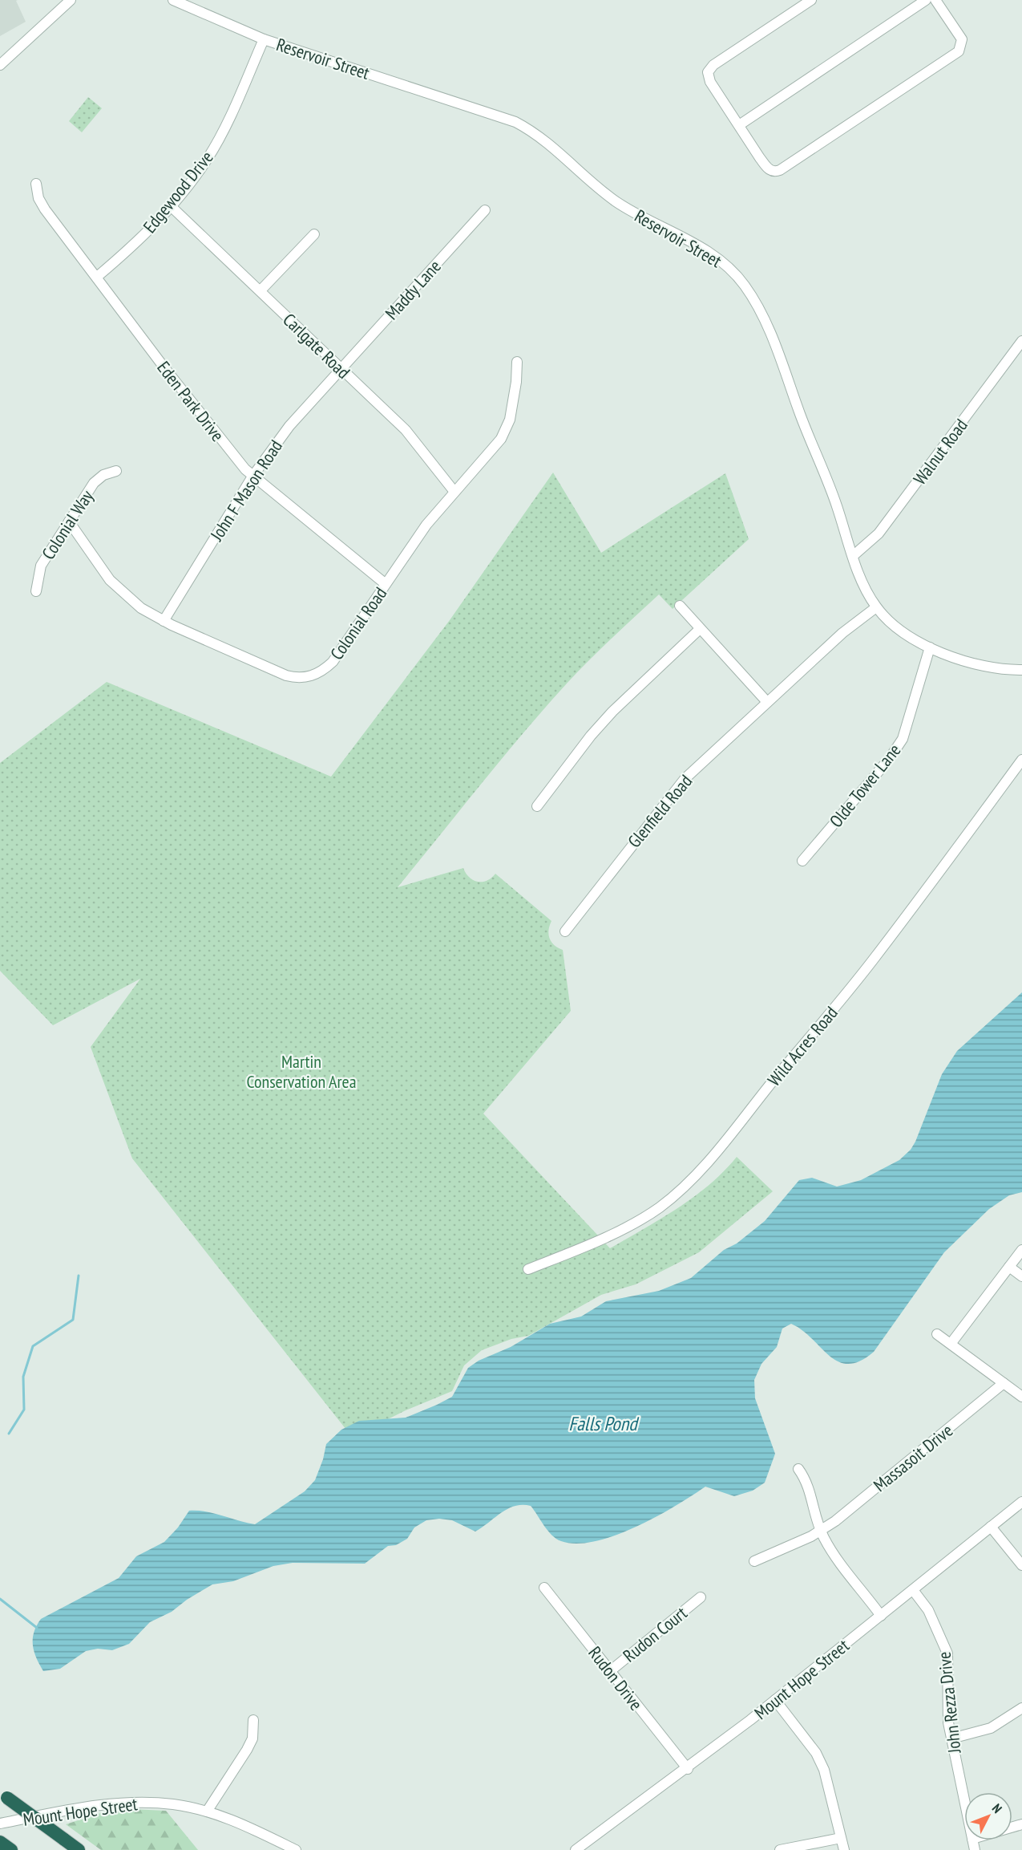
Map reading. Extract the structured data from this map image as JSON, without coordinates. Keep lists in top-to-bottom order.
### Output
{
  "streets": {
    "street": [
      "Reservoir Street",
      "Edgewood Drive",
      "Maddy Lane",
      "Carlgate Road",
      "Eden Park Drive",
      "Walnut Road",
      "John F Mason Road",
      "Colonial Way",
      "Colonial Road",
      "Olde Tower Lane",
      "Glenfield Road",
      "Wild Acres Road",
      "Massasoit Drive",
      "Rudon Court",
      "Rudon Drive",
      "Mount Hope Street",
      "John Rezza Drive"
    ]
  },
  "crossings": [
    ["Reservoir Street", "Edgewood Drive"],
    ["Reservoir Street", "Walnut Road"],
    ["Reservoir Street", "Olde Tower Lane"],
    ["Reservoir Street", "Glenfield Road"],
    ["Edgewood Drive", "Carlgate Road"],
    ["Edgewood Drive", "Eden Park Drive"],
    ["Maddy Lane", "Carlgate Road"],
    ["Maddy Lane", "John F Mason Road"],
    ["Carlgate Road", "John F Mason Road"],
    ["Carlgate Road", "Colonial Road"],
    ["Eden Park Drive", "John F Mason Road"],
    ["Eden Park Drive", "Colonial Road"],
    ["John F Mason Road", "Colonial Road"],
    ["Colonial Way", "Colonial Road"],
    ["Rudon Court", "Rudon Drive"],
    ["Rudon Drive", "Mount Hope Street"],
    ["Mount Hope Street", "John Rezza Drive"]
  ],
  "water": ["Falls Pond"],
  "parks": ["Martin Conservation Area"],
  "north": "top right"
}
